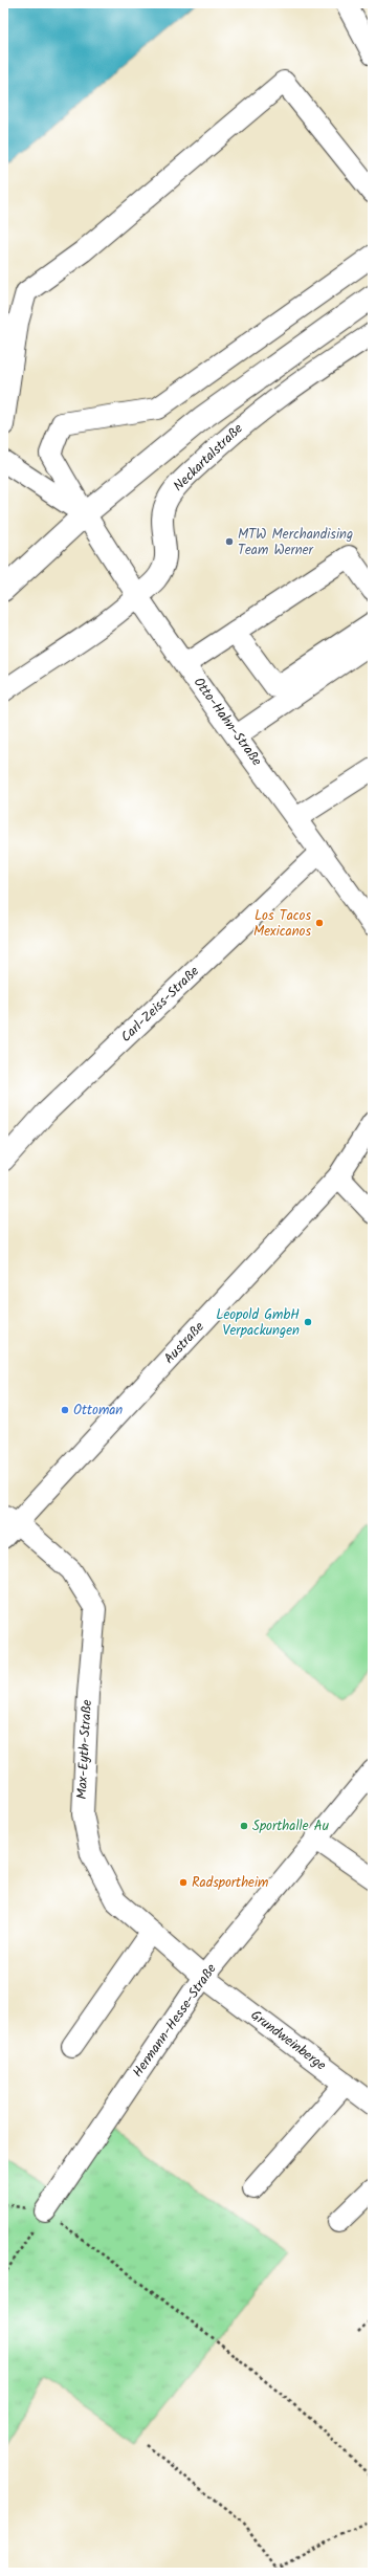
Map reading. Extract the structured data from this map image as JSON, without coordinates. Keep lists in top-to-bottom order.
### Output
{
  "streets": {
    "street": [
      "Neckartalstraße",
      "Otto-Hahn-Straße",
      "Carl-Zeiss-Straße",
      "Austraße",
      "Max-Eyth-Straße",
      "Hermann-Hesse-Straße",
      "Grundweinberge"
    ]
  },
  "crossings": [
    ["Neckartalstraße", "Otto-Hahn-Straße"],
    ["Otto-Hahn-Straße", "Carl-Zeiss-Straße"],
    ["Austraße", "Max-Eyth-Straße"],
    ["Max-Eyth-Straße", "Hermann-Hesse-Straße"],
    ["Max-Eyth-Straße", "Grundweinberge"],
    ["Hermann-Hesse-Straße", "Grundweinberge"]
  ],
  "places": [
    "MTW Merchandising Team Werner",
    "Los Tacos Mexicanos",
    "Leopold GmbH Verpackungen",
    "Ottoman",
    "Sporthalle Au",
    "Radsportheim"
  ]
}
